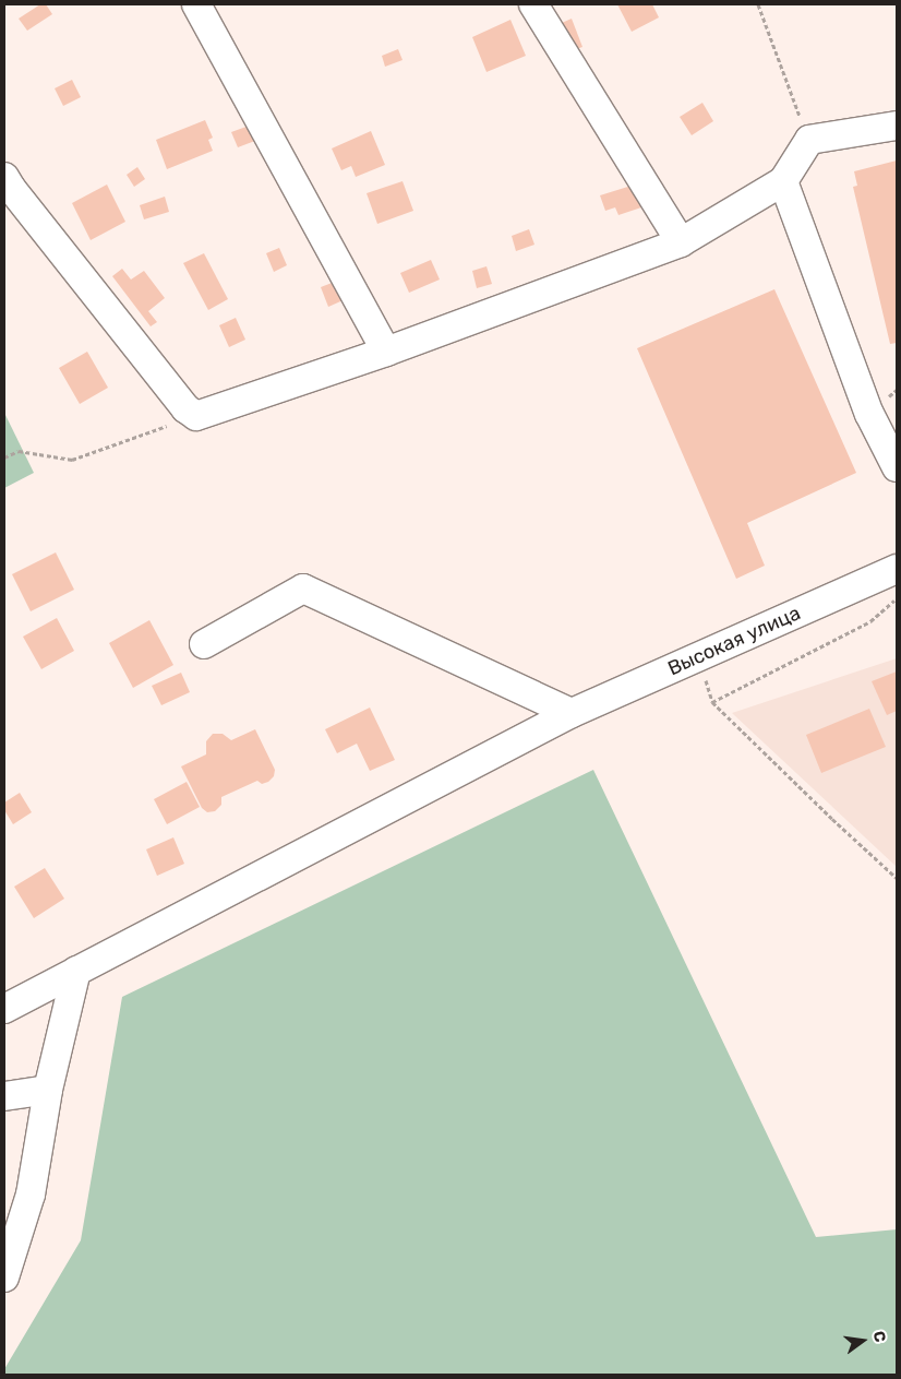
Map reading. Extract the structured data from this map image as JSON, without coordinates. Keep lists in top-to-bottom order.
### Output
{
  "streets": {
    "street": ["Высокая улица"]
  },
  "north": "right"
}
